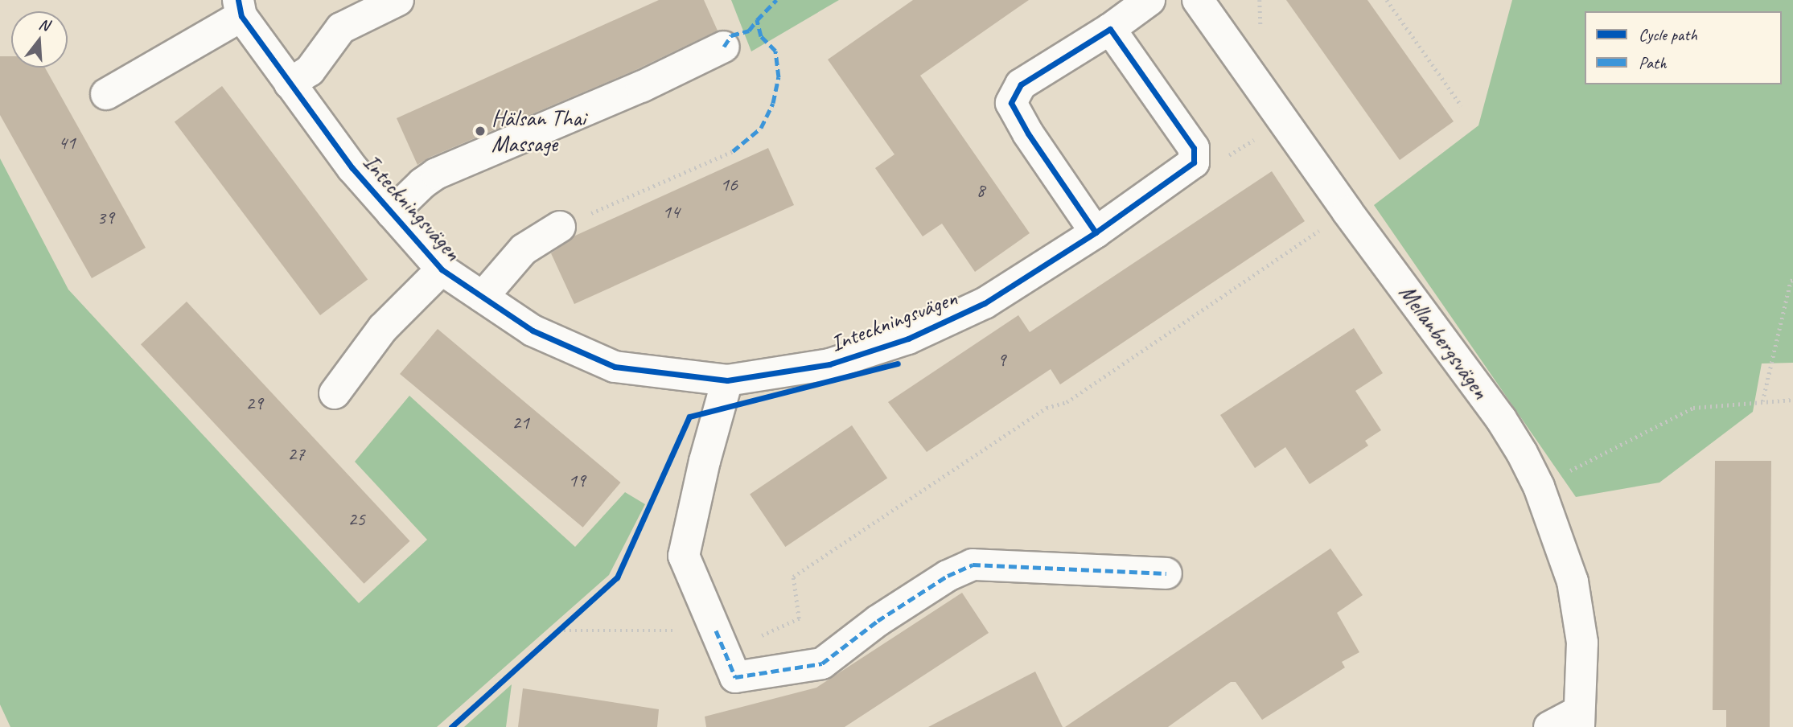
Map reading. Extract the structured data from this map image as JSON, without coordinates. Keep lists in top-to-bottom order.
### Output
{
  "streets": {
    "street": ["Inteckningsvägen", "Mellanbergsvägen"]
  },
  "places": ["Hälsan Thai Massage"],
  "house_numbers": [
    "41",
    "16",
    "8",
    "14",
    "39",
    "9",
    "29",
    "21",
    "27",
    "19",
    "25"
  ],
  "legend": ["Cycle path", "Path"],
  "north": "top"
}
